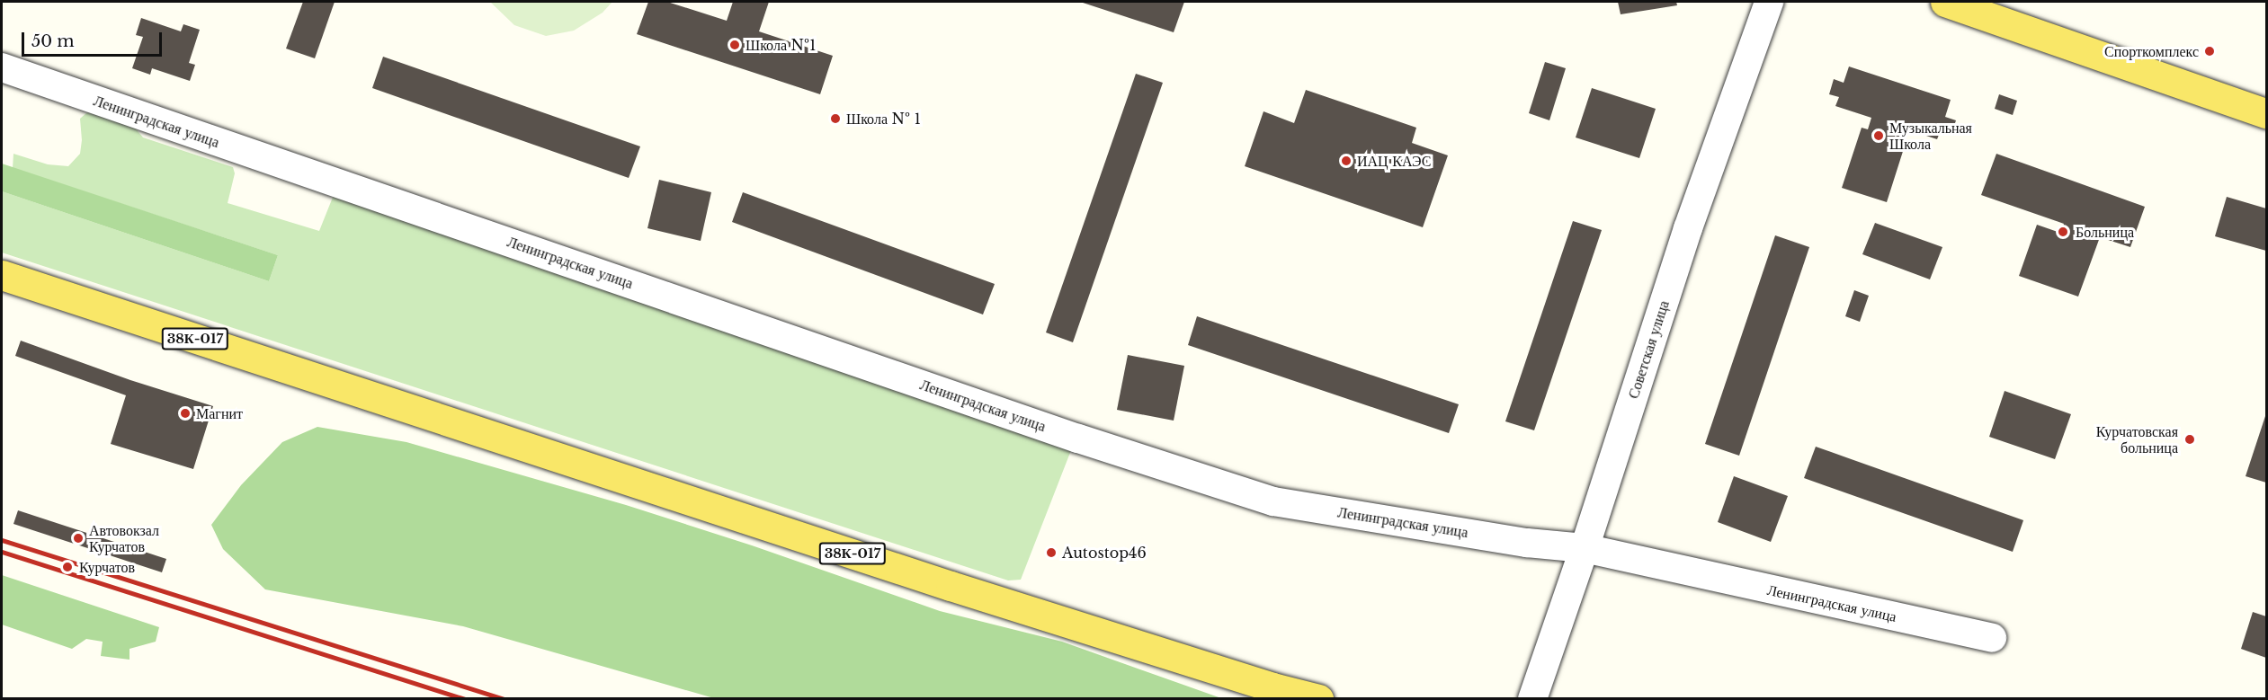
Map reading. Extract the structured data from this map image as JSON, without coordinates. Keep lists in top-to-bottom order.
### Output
{
  "streets": {
    "main road": ["38К-017"],
    "street": ["Ленинградская улица", "Советская улица"]
  },
  "crossings": [
    ["Ленинградская улица", "Советская улица"]
  ],
  "places": [
    "Школа №1",
    "Спорткомплекс",
    "Школа № 1",
    "Музыкальная Школа",
    "ИАЦ КАЭС",
    "Больница",
    "Магнит",
    "Курчатовская больница",
    "Автовокзал Курчатов",
    "Autostop46",
    "Курчатов"
  ],
  "scale_bar": "50 m"
}
